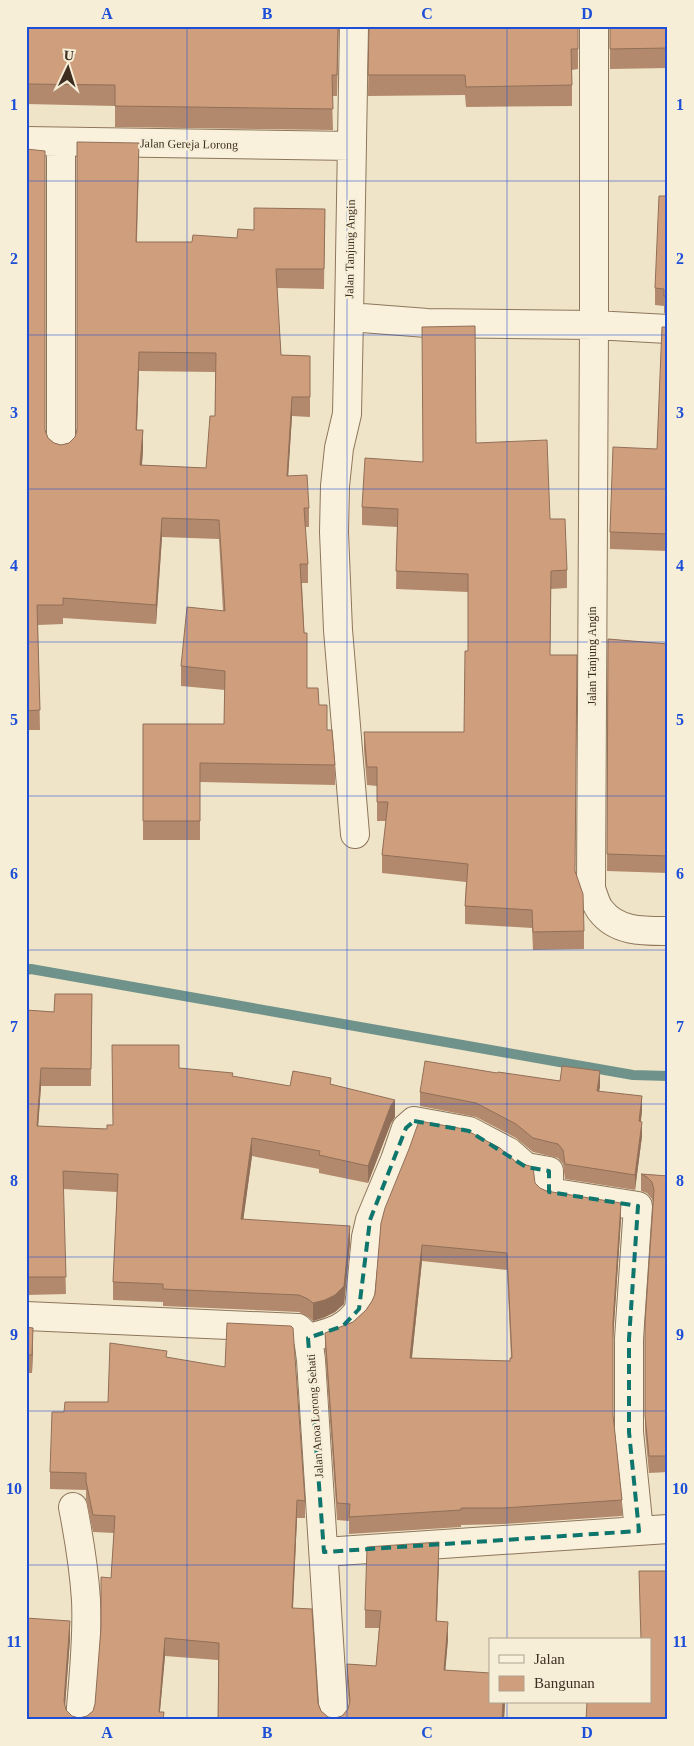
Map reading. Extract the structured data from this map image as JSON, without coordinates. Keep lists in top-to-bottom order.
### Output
{
  "streets": {
    "street": ["Jalan Gereja Lorong", "Jalan Tanjung Angin", "Jalan Anoa Lorong Sehati"]
  },
  "crossings": [
    ["Jalan Gereja Lorong", "Jalan Tanjung Angin"]
  ],
  "legend": ["Jalan", "Bangunan"],
  "north": "top",
  "grid": {
    "columns": [
      "A",
      "B",
      "C",
      "D"
    ],
    "rows": [
      "1",
      "2",
      "3",
      "4",
      "5",
      "6",
      "7",
      "8",
      "9",
      "10",
      "11"
    ]
  }
}
